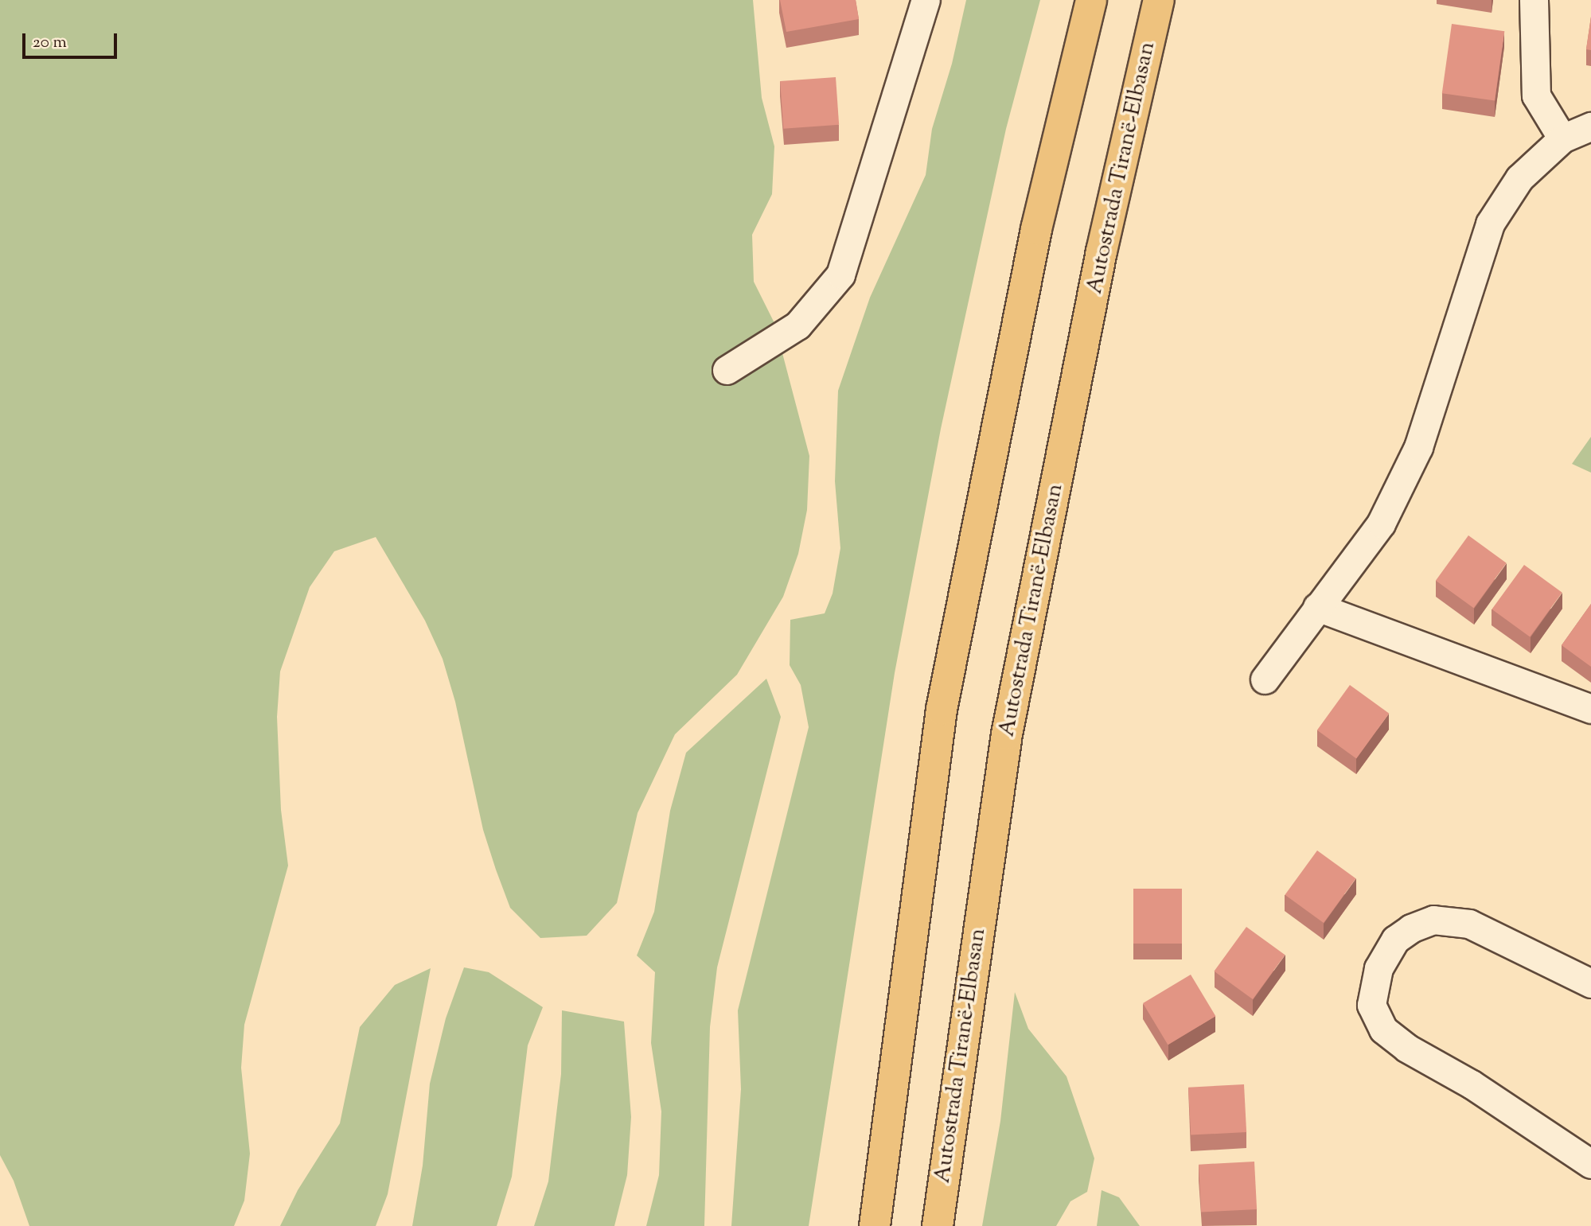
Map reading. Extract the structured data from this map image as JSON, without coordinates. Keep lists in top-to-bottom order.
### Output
{
  "streets": {
    "highway": ["Autostrada Tiranë-Elbasan"]
  },
  "scale_bar": "20 m"
}
